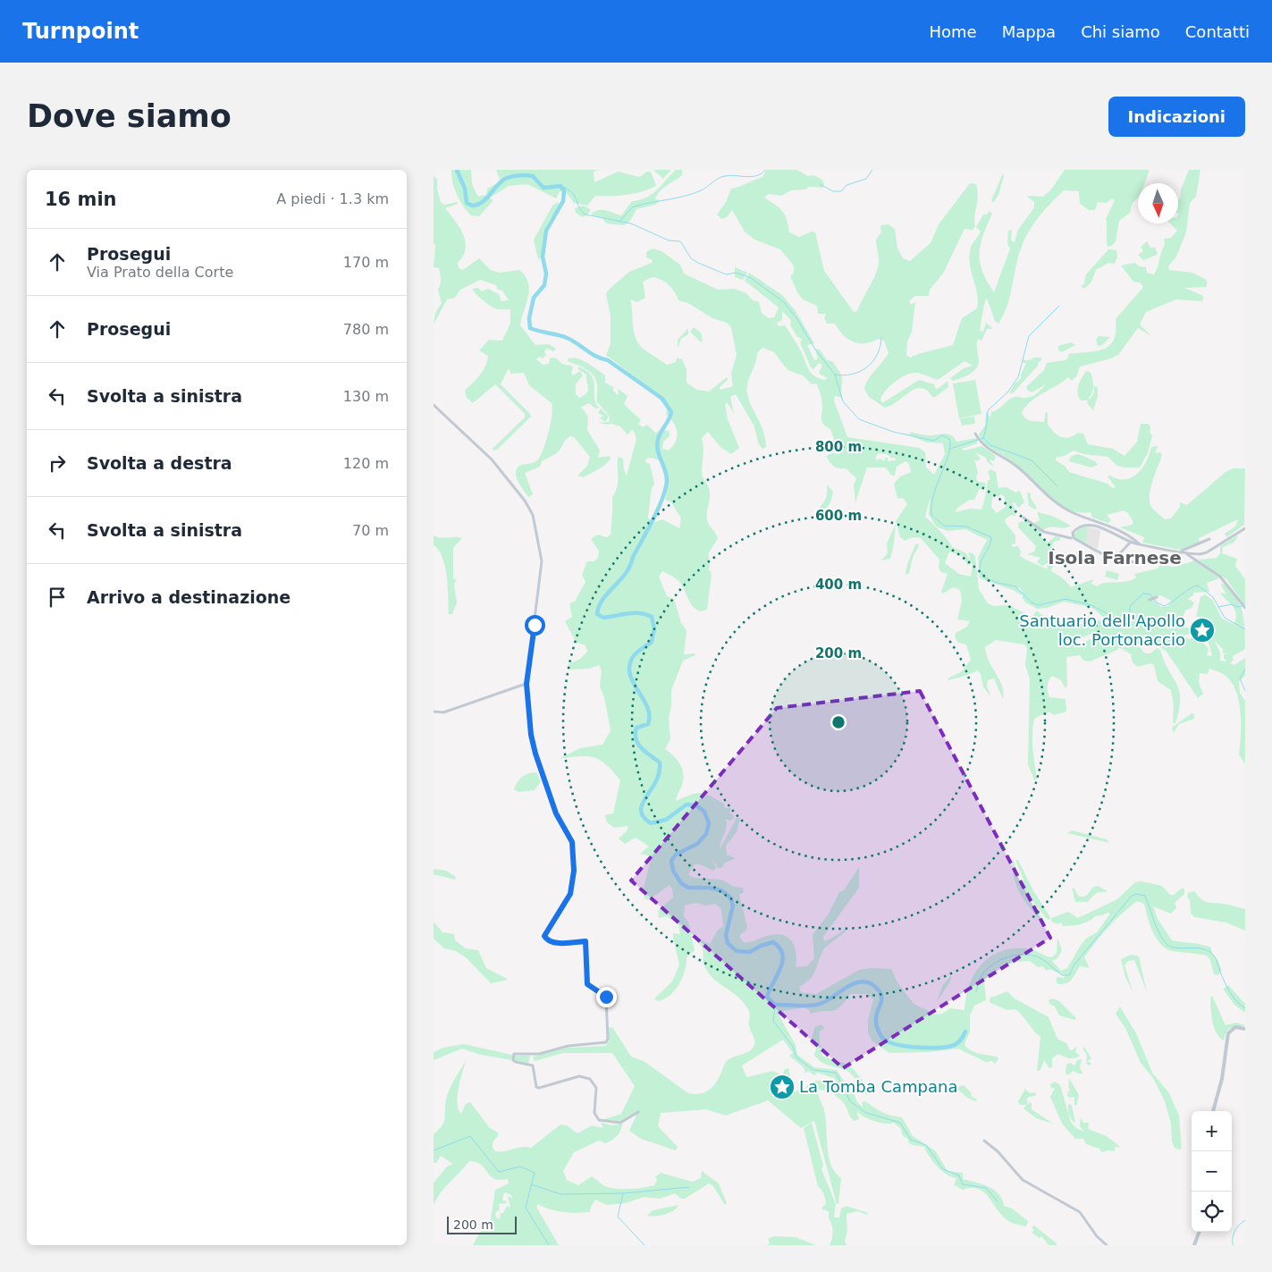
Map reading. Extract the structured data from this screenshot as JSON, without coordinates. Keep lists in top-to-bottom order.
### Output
{
  "districts": ["Isola Farnese"],
  "places": {
    "place": ["Santuario dell'Apollo loc. Portonaccio", "La Tomba Campana"]
  },
  "scale_bar": "200 m",
  "north": "bottom",
  "page": {
    "header": "Turnpoint",
    "nav": [
      "Home",
      "Mappa",
      "Chi siamo",
      "Contatti"
    ],
    "buttons": "Indicazioni",
    "title": "Dove siamo",
    "heading": ["16 min", "A piedi · 1.3 km"],
    "list": [
      ["Prosegui", "Via Prato della Corte", "170 m"],
      ["Prosegui", "780 m"],
      ["Svolta a sinistra", "130 m"],
      ["Svolta a destra", "120 m"],
      ["Svolta a sinistra", "70 m"],
      "Arrivo a destinazione"
    ],
    "map_buttons": ["+", "−"],
    "scale": "200 m"
  },
  "rings": [
    "800 m",
    "600 m",
    "400 m",
    "200 m"
  ]
}
